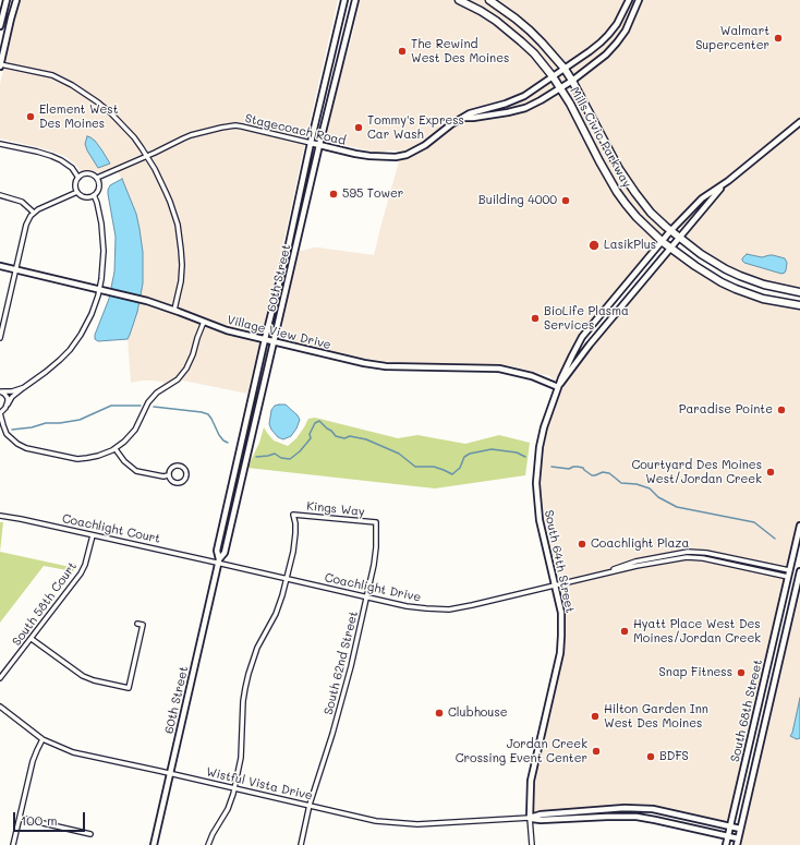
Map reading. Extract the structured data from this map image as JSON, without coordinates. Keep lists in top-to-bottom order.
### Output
{
  "streets": {
    "main road": ["Mills Civic Parkway"],
    "street": [
      "Stagecoach Road",
      "60th Street",
      "Village View Drive",
      "Kings Way",
      "Coachlight Court",
      "South 64th Street",
      "Coachlight Drive",
      "South 58th Court",
      "South 62nd Street",
      "South 68th Street",
      "Wistful Vista Drive"
    ]
  },
  "crossings": [
    ["Stagecoach Road", "Mills Civic Parkway"],
    ["Stagecoach Road", "60th Street"],
    ["Mills Civic Parkway", "South 64th Street"],
    ["60th Street", "Village View Drive"],
    ["60th Street", "Coachlight Court"],
    ["60th Street", "Coachlight Drive"],
    ["60th Street", "Wistful Vista Drive"],
    ["Village View Drive", "South 64th Street"],
    ["Kings Way", "Coachlight Drive"],
    ["Kings Way", "South 62nd Street"],
    ["Coachlight Court", "Coachlight Drive"],
    ["Coachlight Court", "South 58th Court"],
    ["South 64th Street", "Coachlight Drive"],
    ["South 64th Street", "Wistful Vista Drive"],
    ["Coachlight Drive", "South 62nd Street"],
    ["Coachlight Drive", "South 68th Street"],
    ["South 62nd Street", "Wistful Vista Drive"],
    ["South 68th Street", "Wistful Vista Drive"]
  ],
  "places": [
    "Walmart Supercenter",
    "The Rewind West Des Moines",
    "Element West Des Moines",
    "Tommy's Express Car Wash",
    "595 Tower",
    "Building 4000",
    "LasikPlus",
    "BioLife Plasma Services",
    "Paradise Pointe",
    "Courtyard Des Moines West/Jordan Creek",
    "Coachlight Plaza",
    "Hyatt Place West Des Moines/Jordan Creek",
    "Snap Fitness",
    "Clubhouse",
    "Hilton Garden Inn West Des Moines",
    "Jordan Creek Crossing Event Center",
    "BDFS"
  ],
  "scale_bar": "100 m"
}
